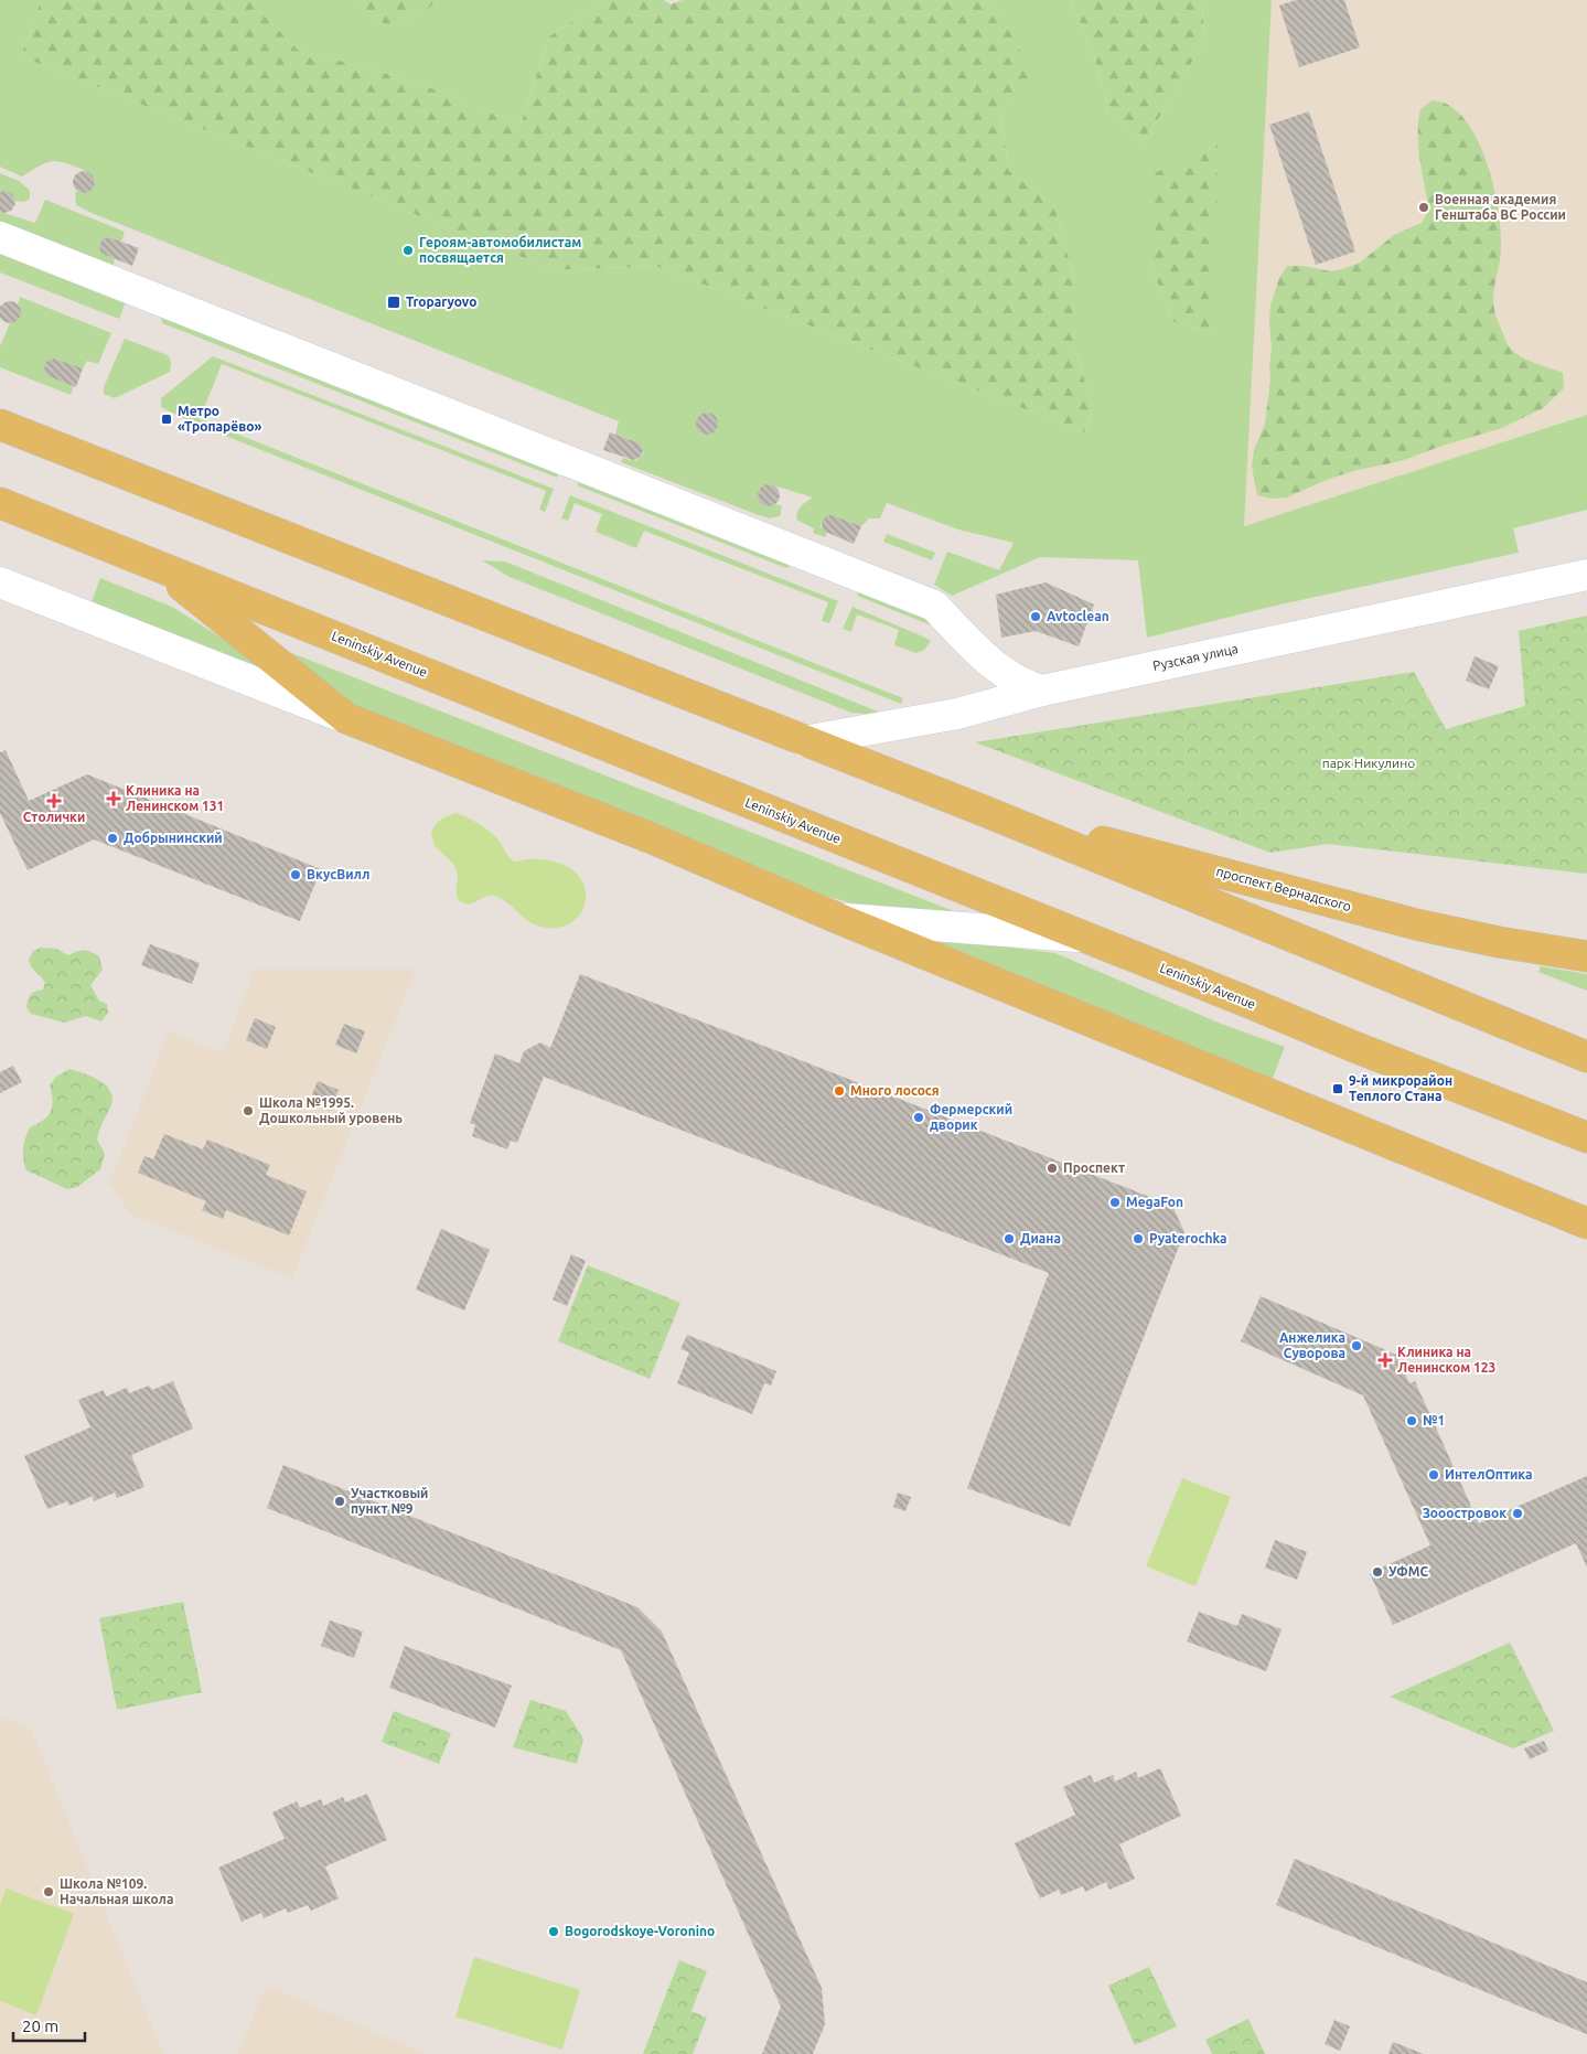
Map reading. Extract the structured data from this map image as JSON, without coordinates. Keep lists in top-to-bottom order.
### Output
{
  "streets": {
    "main road": ["Leninskiy Avenue", "проспект Вернадского"],
    "street": ["Рузская улица"]
  },
  "parks": ["парк Никулино"],
  "places": {
    "other": [
      "Военная академия Генштаба ВС России",
      "Героям-автомобилистам посвящается",
      "Avtoclean",
      "Добрынинский",
      "ВкусВилл",
      "Много лосося",
      "Школа №1995. Дошкольный уровень",
      "Фермерский дворик",
      "Проспект",
      "MegaFon",
      "Диана",
      "Pyaterochka",
      "Анжелика Суворова",
      "№1",
      "ИнтелОптика",
      "Участковый пункт №9",
      "Зооостровок",
      "УФМС",
      "Школа №109. Начальная школа",
      "Bogorodskoye-Voronino"
    ],
    "transit": ["Troparyovo", "Метро «Тропарёво»", "9-й микрорайон Теплого Стана"],
    "health": ["Клиника на Ленинском 131", "Столички", "Клиника на Ленинском 123"]
  },
  "scale_bar": "20 m"
}
